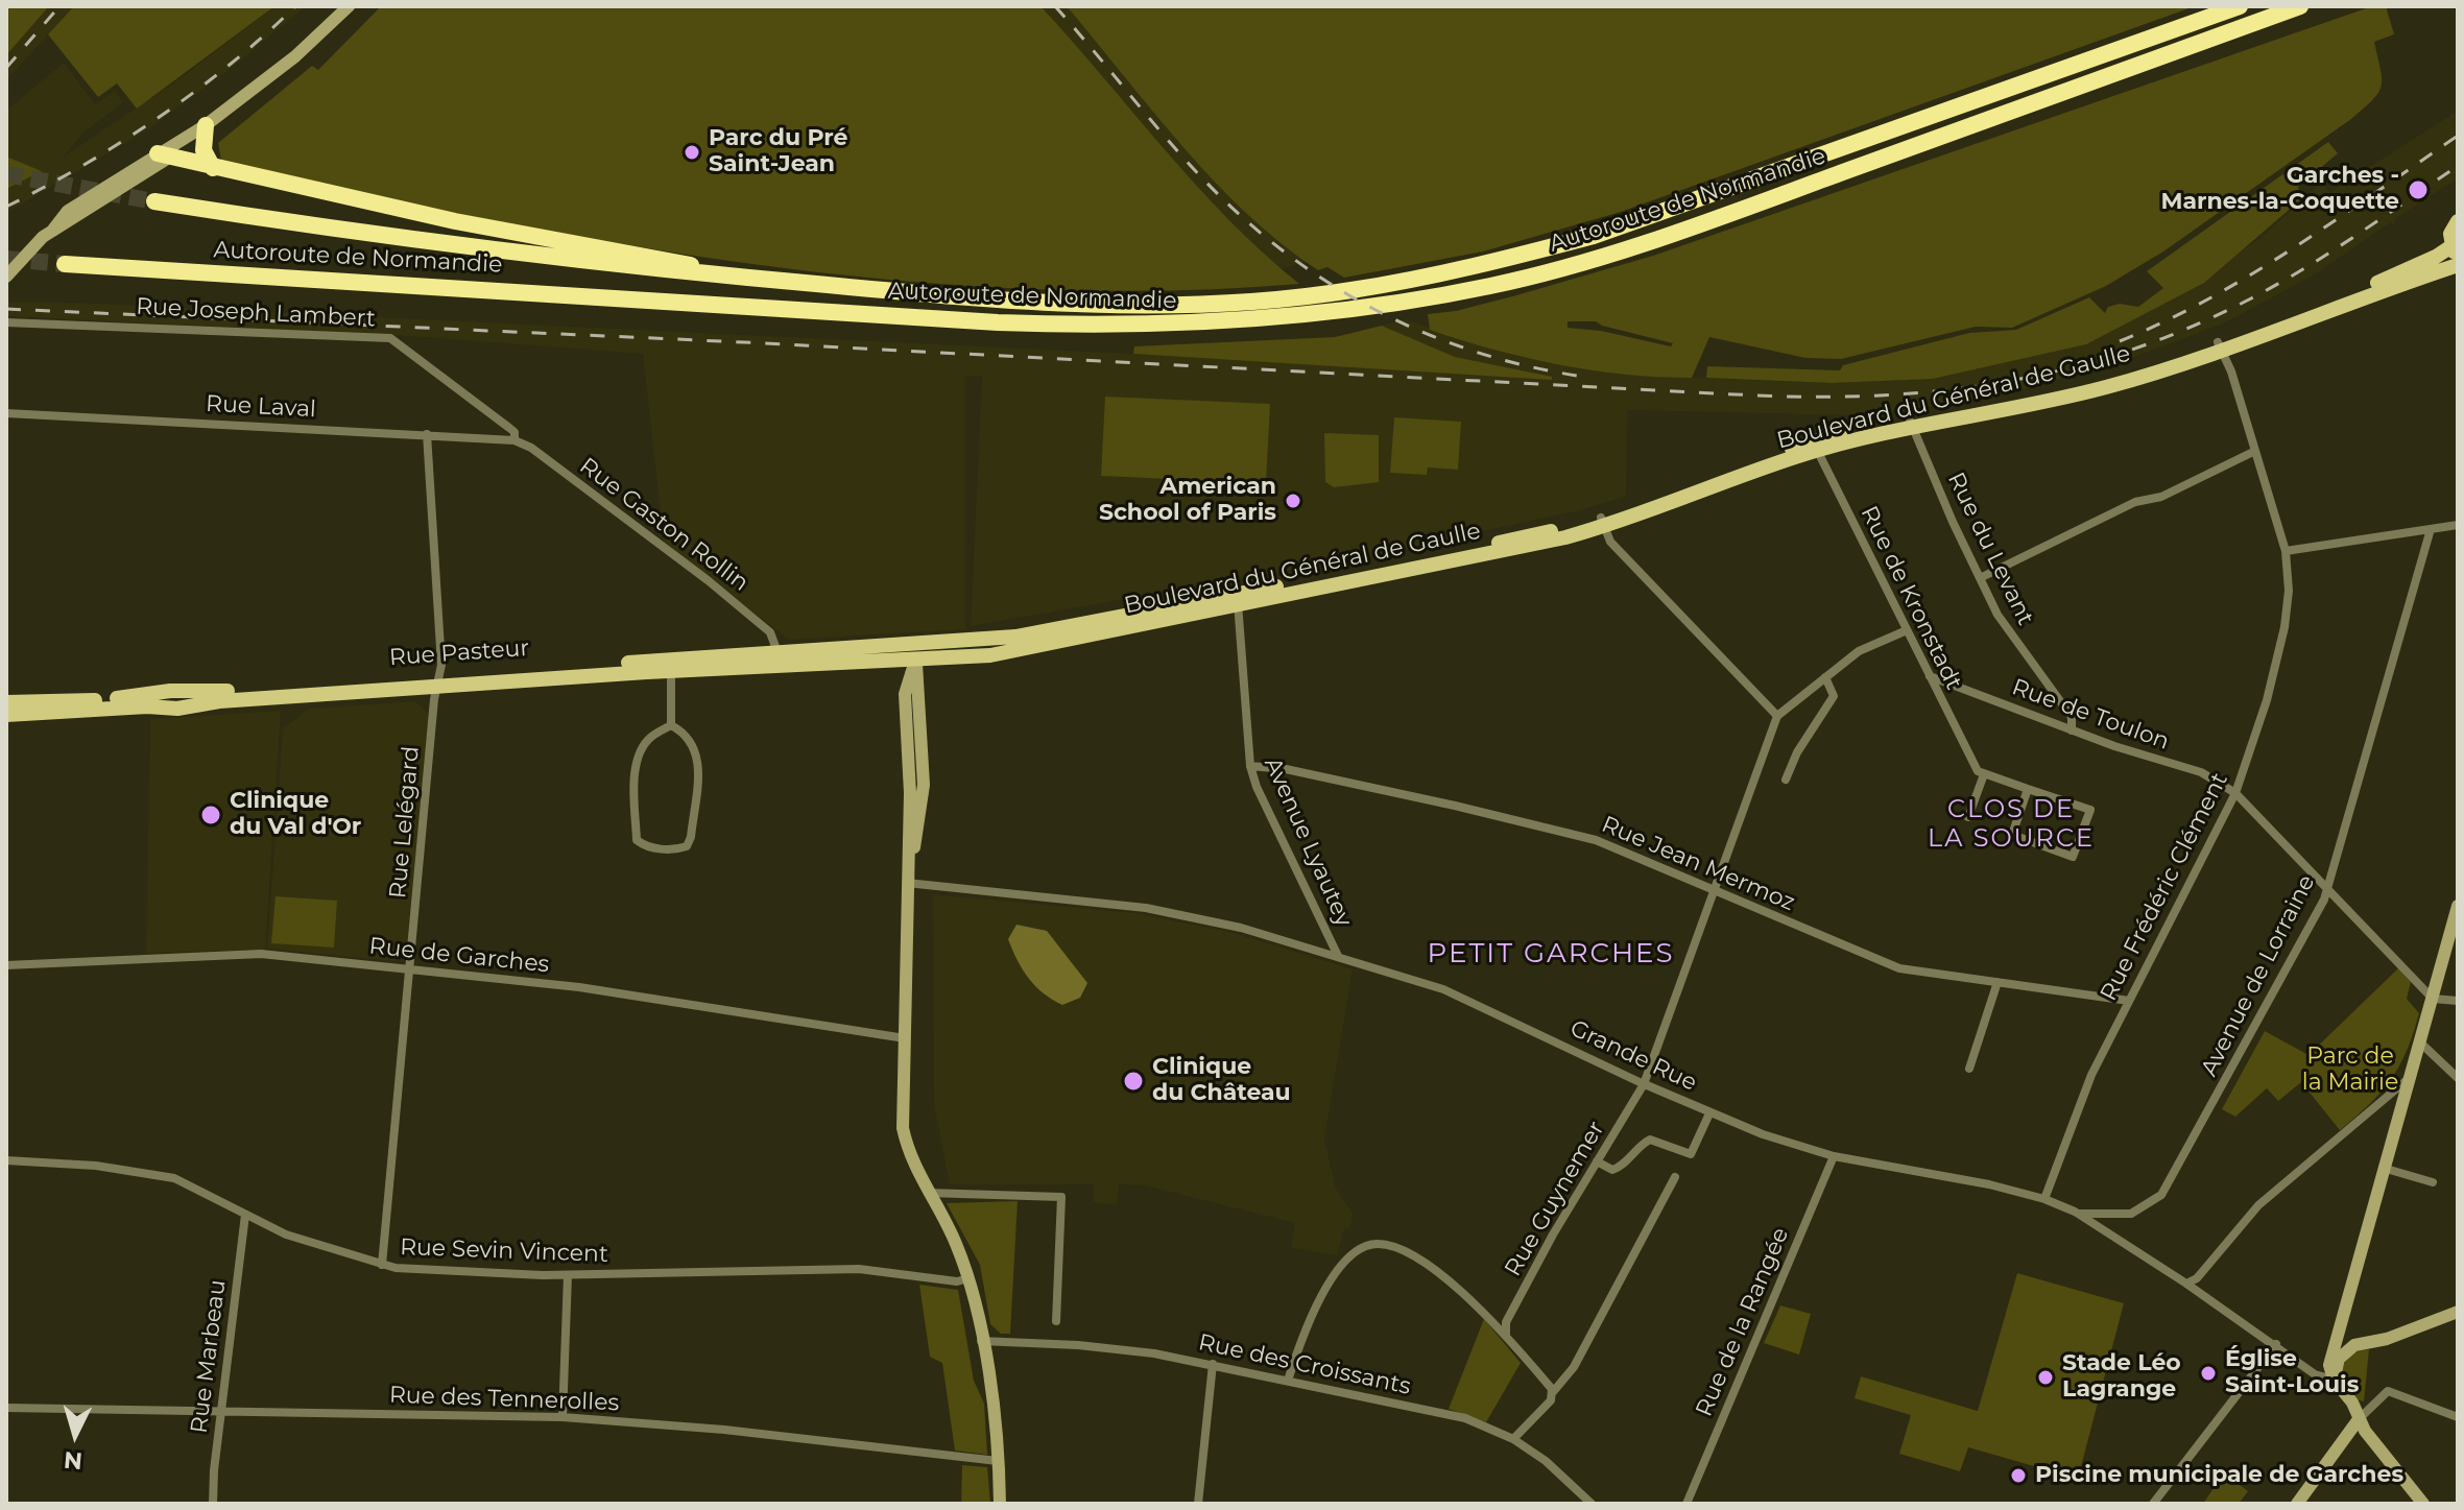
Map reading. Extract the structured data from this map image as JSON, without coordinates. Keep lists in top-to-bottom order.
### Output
{
  "streets": {
    "highway": ["Autoroute de Normandie"],
    "main road": ["Boulevard du Général de Gaulle", "Rue Pasteur"],
    "street": [
      "Rue Joseph Lambert",
      "Rue Laval",
      "Rue Gaston Rollin",
      "Rue du Levant",
      "Rue de Kronstadt",
      "Rue de Toulon",
      "Rue Lelégard",
      "Avenue Lyautey",
      "Rue Jean Mermoz",
      "Rue Frédéric Clément",
      "Rue de Garches",
      "Avenue de Lorraine",
      "Grande Rue",
      "Rue Guynemer",
      "Rue Sevin Vincent",
      "Rue de la Rangée",
      "Rue Marbeau",
      "Rue des Croissants",
      "Rue des Tennerolles"
    ]
  },
  "crossings": [
    ["Rue Joseph Lambert", "Rue Laval"],
    ["Rue Joseph Lambert", "Rue Gaston Rollin"],
    ["Boulevard du Général de Gaulle", "Rue du Levant"],
    ["Boulevard du Général de Gaulle", "Rue de Kronstadt"],
    ["Boulevard du Général de Gaulle", "Rue Pasteur"],
    ["Boulevard du Général de Gaulle", "Avenue Lyautey"],
    ["Boulevard du Général de Gaulle", "Rue Frédéric Clément"],
    ["Rue Laval", "Rue Gaston Rollin"],
    ["Rue Laval", "Rue Lelégard"],
    ["Rue Gaston Rollin", "Rue Pasteur"],
    ["Rue du Levant", "Rue de Toulon"],
    ["Rue de Kronstadt", "Rue de Toulon"],
    ["Rue Pasteur", "Rue Lelégard"],
    ["Rue de Toulon", "Rue Frédéric Clément"],
    ["Rue de Toulon", "Avenue de Lorraine"],
    ["Rue Lelégard", "Rue de Garches"],
    ["Rue Lelégard", "Rue Sevin Vincent"],
    ["Avenue Lyautey", "Rue Jean Mermoz"],
    ["Avenue Lyautey", "Grande Rue"],
    ["Rue Jean Mermoz", "Rue Frédéric Clément"],
    ["Rue Jean Mermoz", "Rue Guynemer"],
    ["Rue Frédéric Clément", "Grande Rue"],
    ["Avenue de Lorraine", "Grande Rue"],
    ["Grande Rue", "Rue Guynemer"],
    ["Grande Rue", "Rue de la Rangée"],
    ["Rue Sevin Vincent", "Rue Marbeau"],
    ["Rue Marbeau", "Rue des Tennerolles"]
  ],
  "districts": ["CLOS DE LA SOURCE", "PETIT GARCHES"],
  "parks": ["Parc de la Mairie"],
  "places": [
    "Parc du Pré Saint-Jean",
    "Garches - Marnes-la-Coquette",
    "American School of Paris",
    "Clinique du Val d'Or",
    "Clinique du Château",
    "Église Saint-Louis",
    "Stade Léo Lagrange",
    "Piscine municipale de Garches"
  ],
  "north": "bottom"
}
